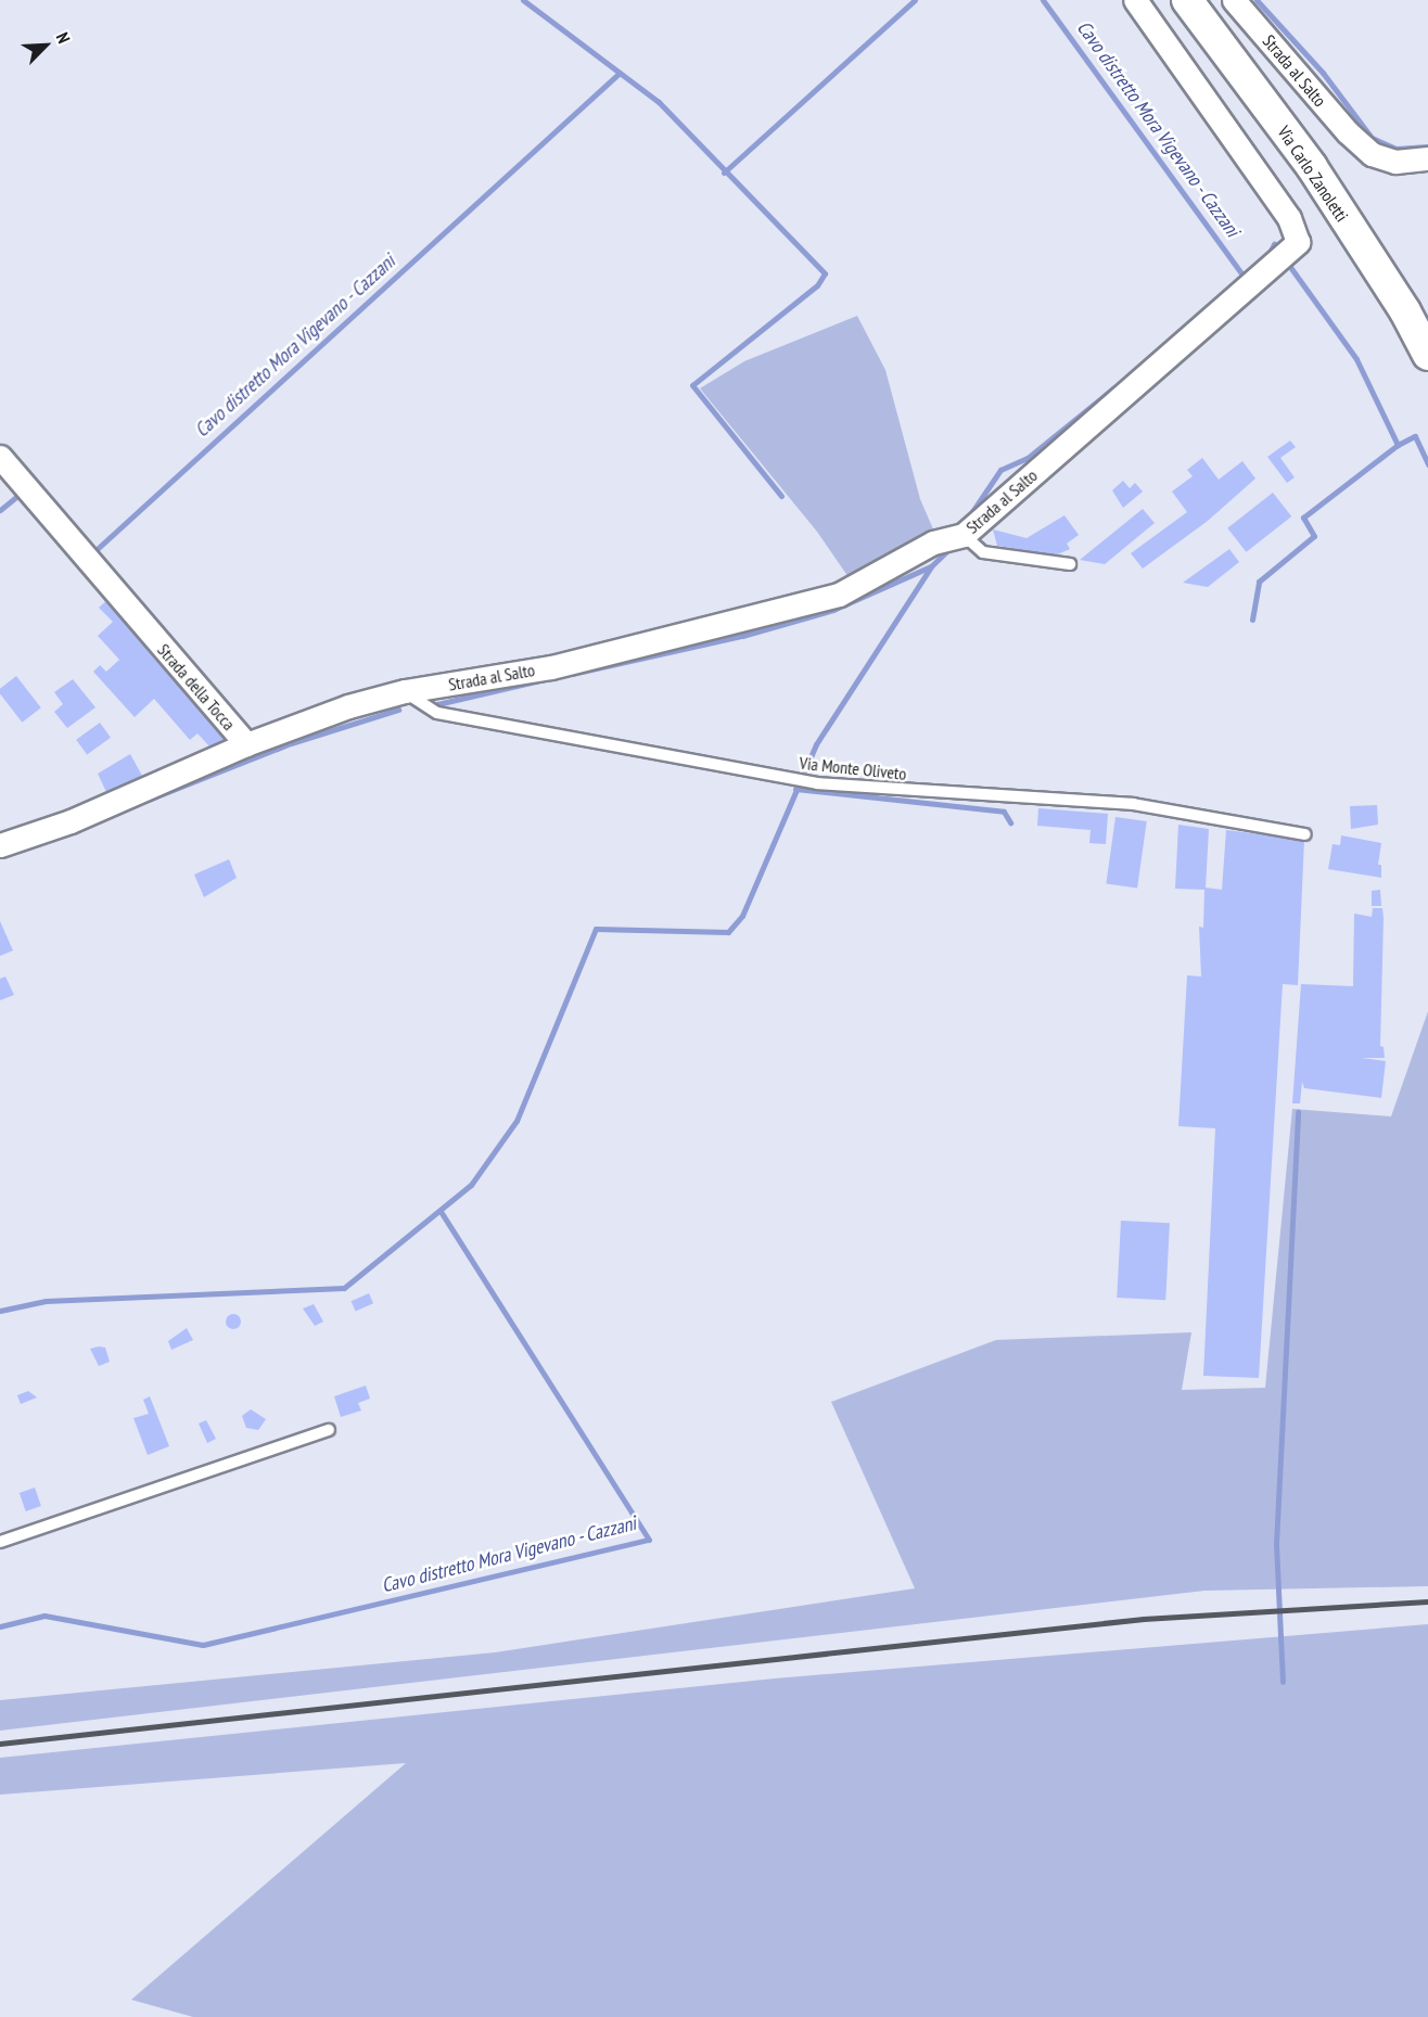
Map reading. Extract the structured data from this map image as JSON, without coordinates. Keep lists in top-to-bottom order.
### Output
{
  "streets": {
    "main road": ["Via Carlo Zanoletti"],
    "street": ["Strada al Salto", "Strada della Tocca"],
    "lane": ["Via Monte Oliveto"]
  },
  "crossings": [
    ["Strada al Salto", "Strada della Tocca"],
    ["Strada al Salto", "Via Monte Oliveto"]
  ],
  "water": ["Cavo distretto Mora Vigevano - Cazzani"],
  "north": "top right"
}
